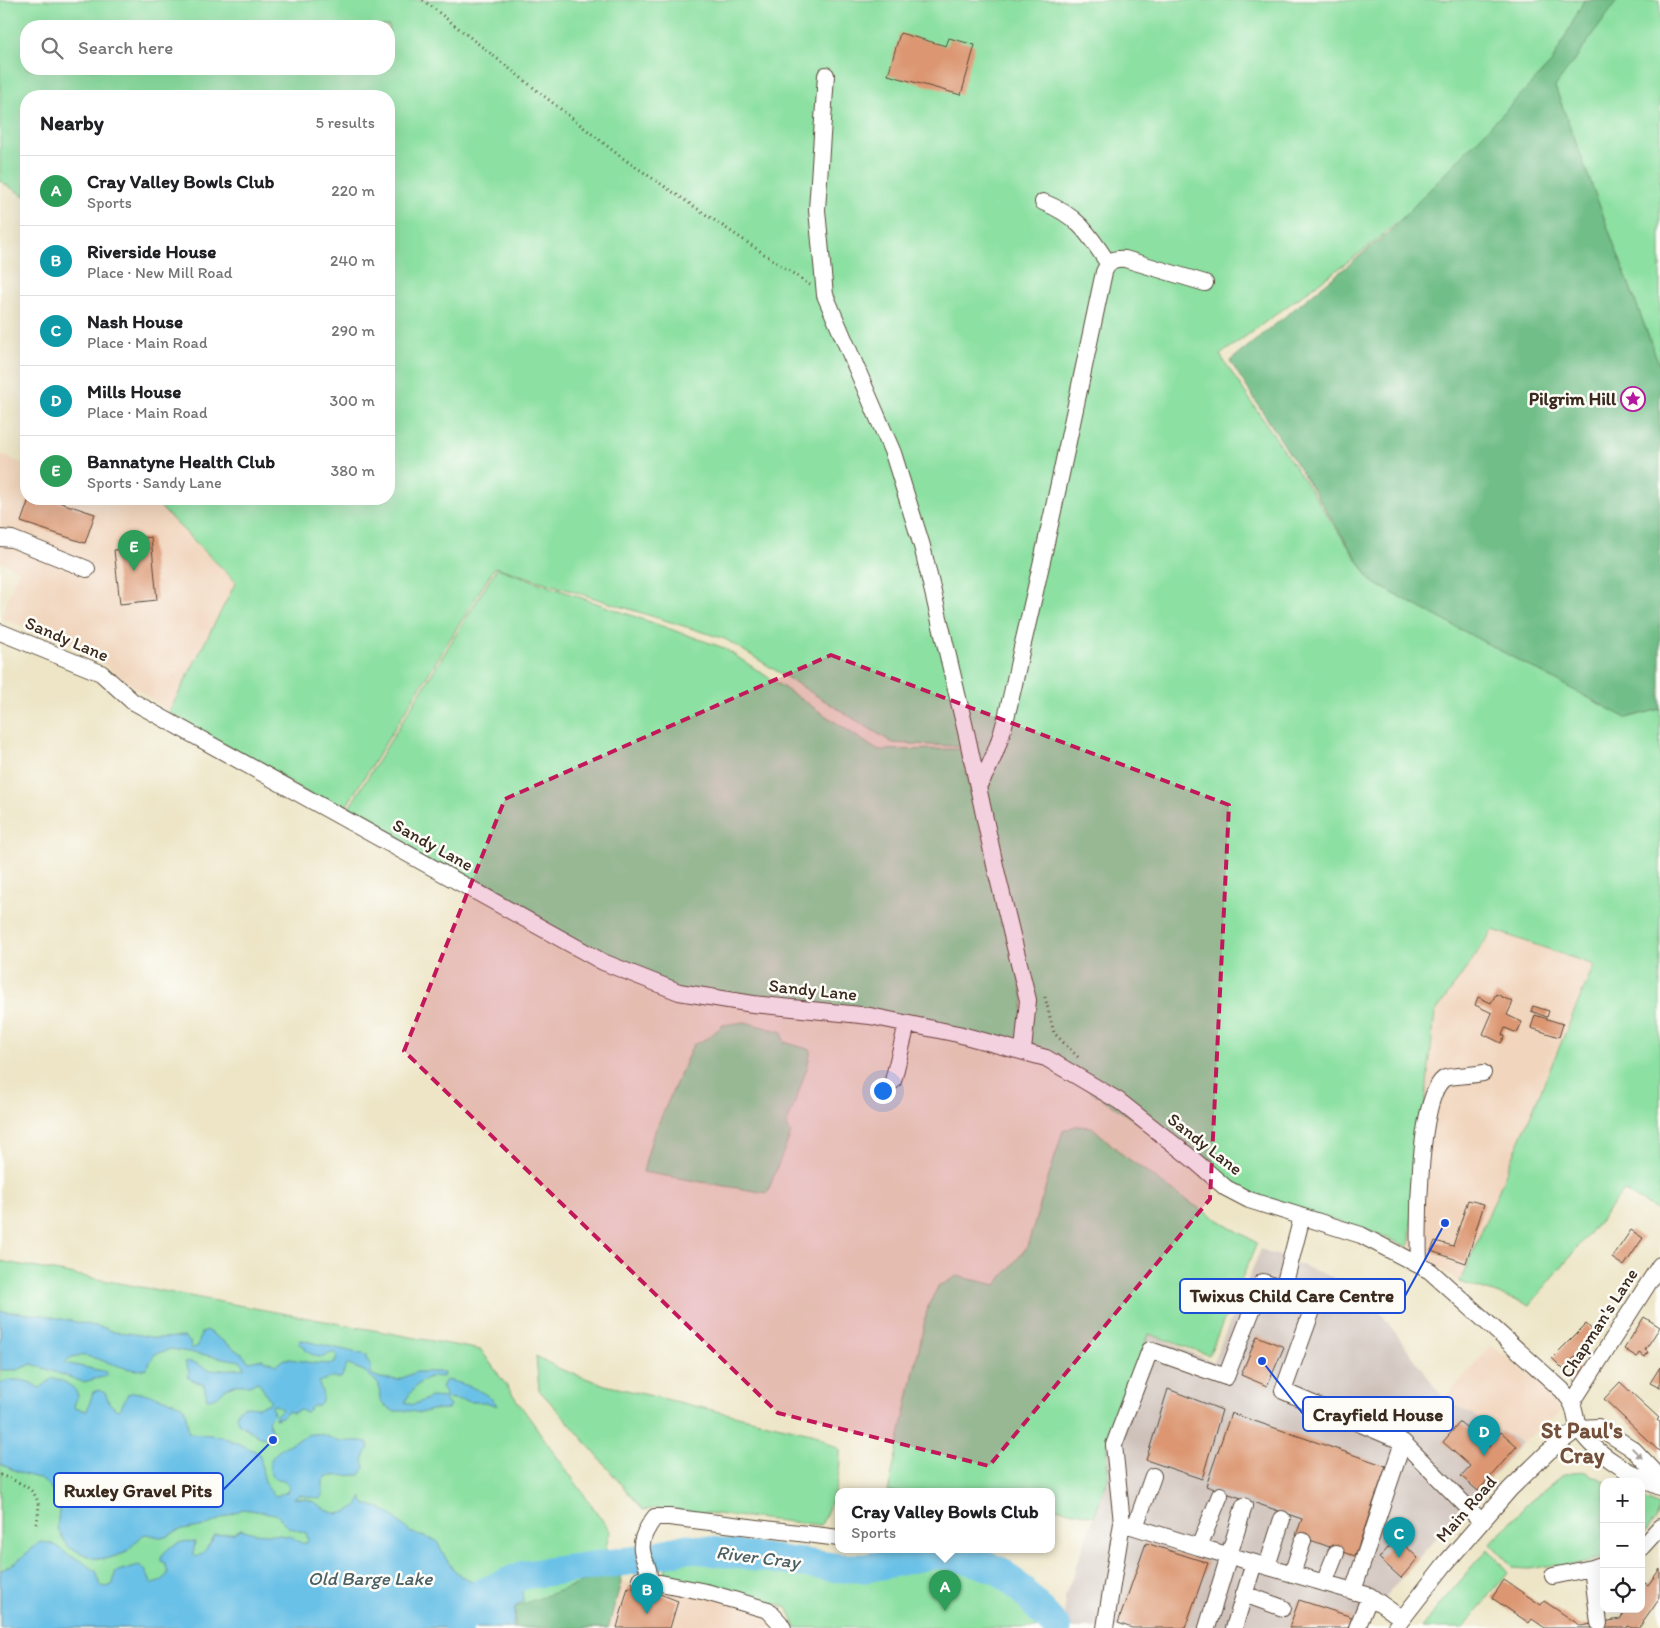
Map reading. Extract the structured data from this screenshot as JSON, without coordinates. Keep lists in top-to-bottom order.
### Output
{
  "streets": {
    "street": ["Sandy Lane", "Chapman's Lane", "Main Road"]
  },
  "crossings": [
    ["Sandy Lane", "Chapman's Lane"],
    ["Sandy Lane", "Main Road"]
  ],
  "districts": ["St Paul's Cray"],
  "water": ["River Cray", "Old Barge Lake"],
  "places": {
    "place": ["Pilgrim Hill"],
    "other": ["Twixus Child Care Centre", "Crayfield House", "Ruxley Gravel Pits"]
  },
  "page": {
    "search": "Search here",
    "heading": ["Nearby", "5 results"],
    "list": [
      {
        "mark": "A",
        "name": "Cray Valley Bowls Club",
        "note": "Sports",
        "value": "220 m"
      },
      {
        "mark": "B",
        "name": "Riverside House",
        "note": "Place · New Mill Road",
        "value": "240 m"
      },
      {
        "mark": "C",
        "name": "Nash House",
        "note": "Place · Main Road",
        "value": "290 m"
      },
      {
        "mark": "D",
        "name": "Mills House",
        "note": "Place · Main Road",
        "value": "300 m"
      },
      {
        "mark": "E",
        "name": "Bannatyne Health Club",
        "note": "Sports · Sandy Lane",
        "value": "380 m"
      }
    ],
    "pins": [
      "E",
      "D",
      "C",
      "A",
      "B"
    ],
    "map_buttons": ["+", "−"],
    "popup": ["Cray Valley Bowls Club", "Sports"]
  }
}
